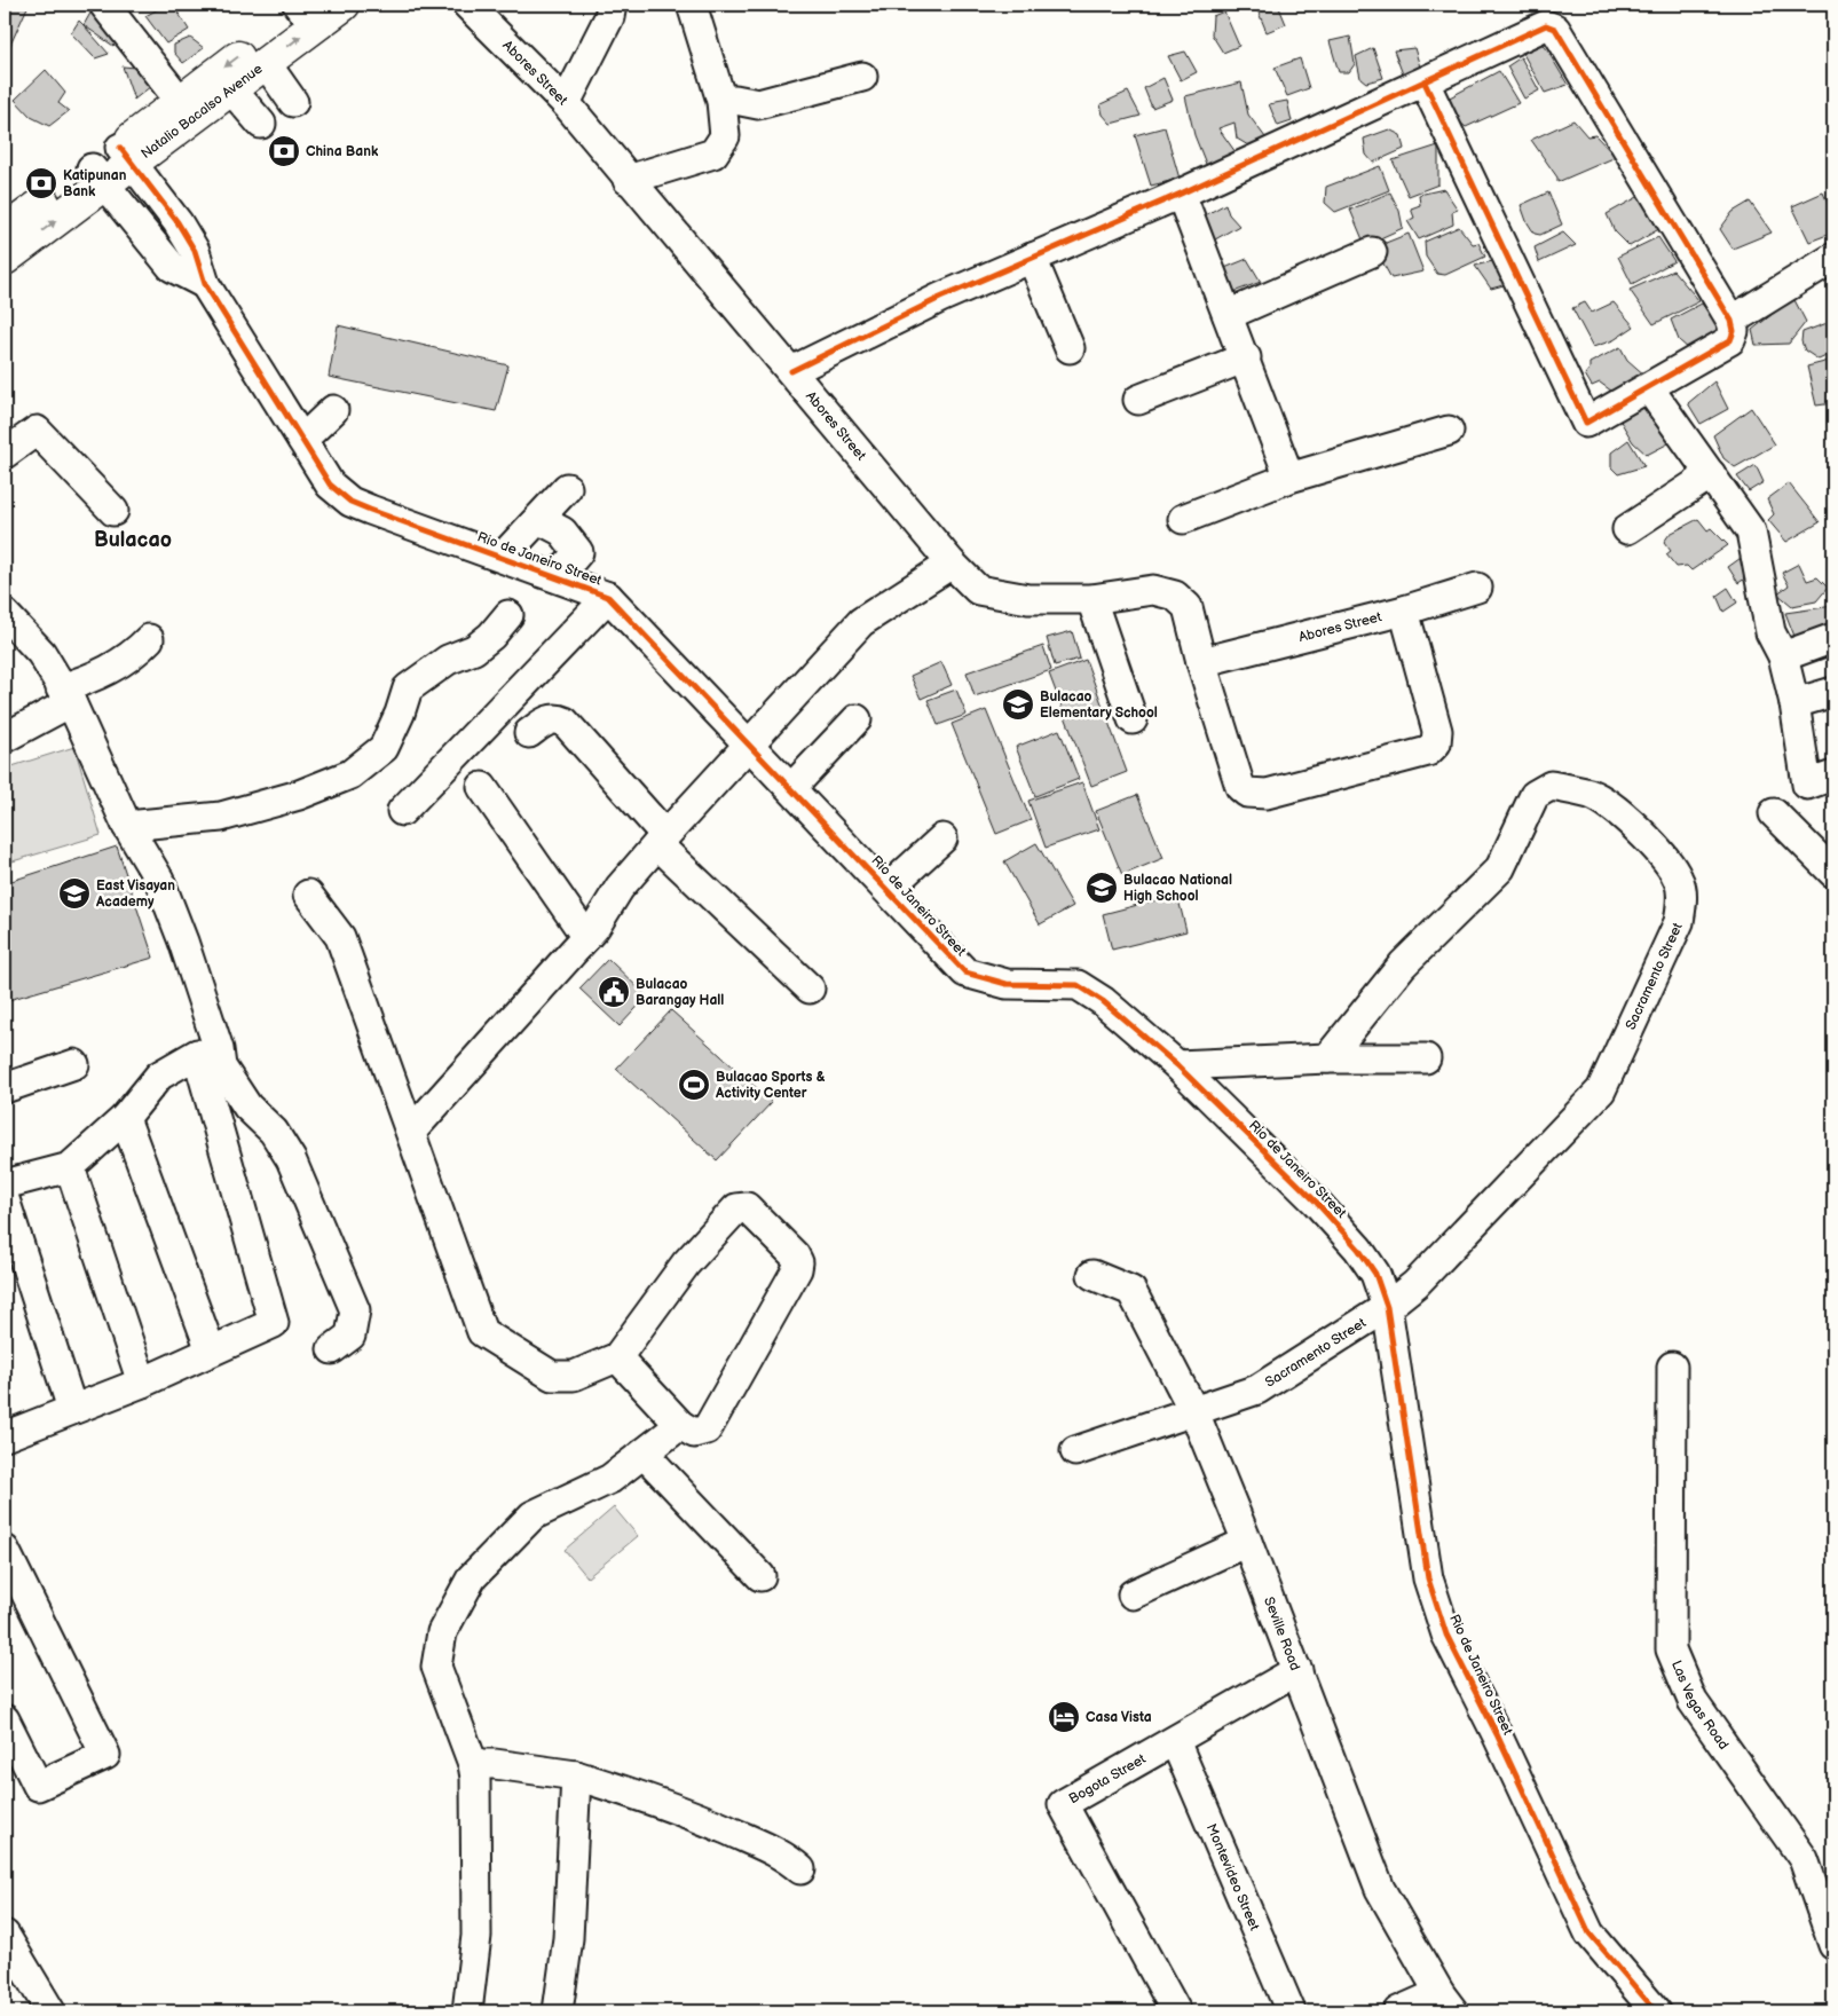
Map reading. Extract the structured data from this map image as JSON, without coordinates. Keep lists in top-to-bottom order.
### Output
{
  "streets": {
    "main road": ["Natalio Bacalso Avenue"],
    "street": [
      "Abores Street",
      "Rio de Janeiro Street",
      "Sacramento Street",
      "Seville Road",
      "Las Vegas Road",
      "Bogota Street",
      "Montevideo Street"
    ]
  },
  "crossings": [
    ["Natalio Bacalso Avenue", "Rio de Janeiro Street"],
    ["Rio de Janeiro Street", "Sacramento Street"],
    ["Sacramento Street", "Seville Road"],
    ["Seville Road", "Bogota Street"],
    ["Bogota Street", "Montevideo Street"]
  ],
  "districts": ["Bulacao"],
  "places": {
    "bank": ["China Bank", "Katipunan Bank"],
    "school or university": ["Bulacao Elementary School", "Bulacao National High School", "East Visayan Academy"],
    "public building": ["Bulacao Barangay Hall"],
    "sports": ["Bulacao Sports & Activity Center"],
    "hotel": ["Casa Vista"]
  }
}
